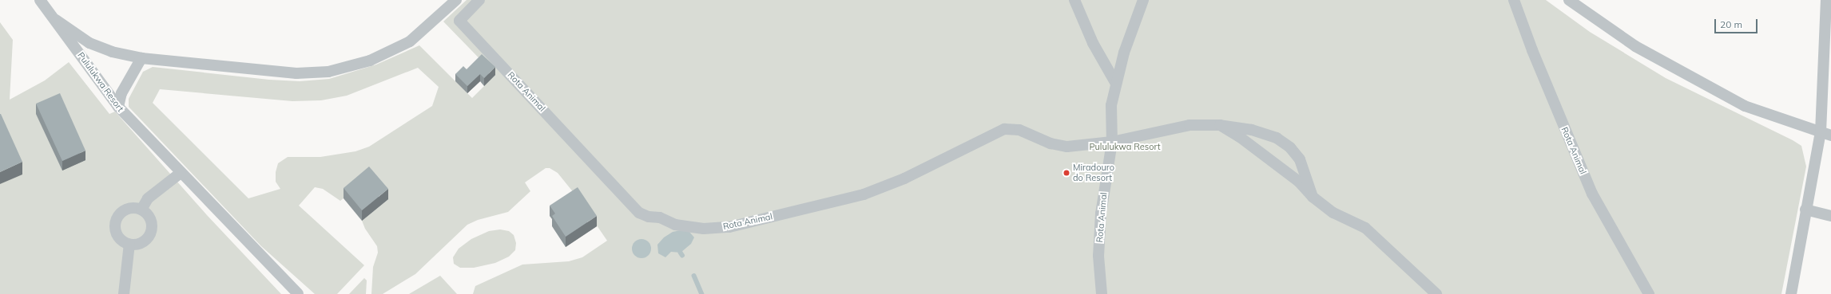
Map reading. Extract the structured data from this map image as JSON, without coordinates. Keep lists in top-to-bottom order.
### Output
{
  "streets": {
    "street": ["Pululukwa Resort", "Rota Animal"]
  },
  "parks": ["Pululukwa Resort"],
  "places": ["Miradouro do Resort"],
  "scale_bar": "20 m"
}
